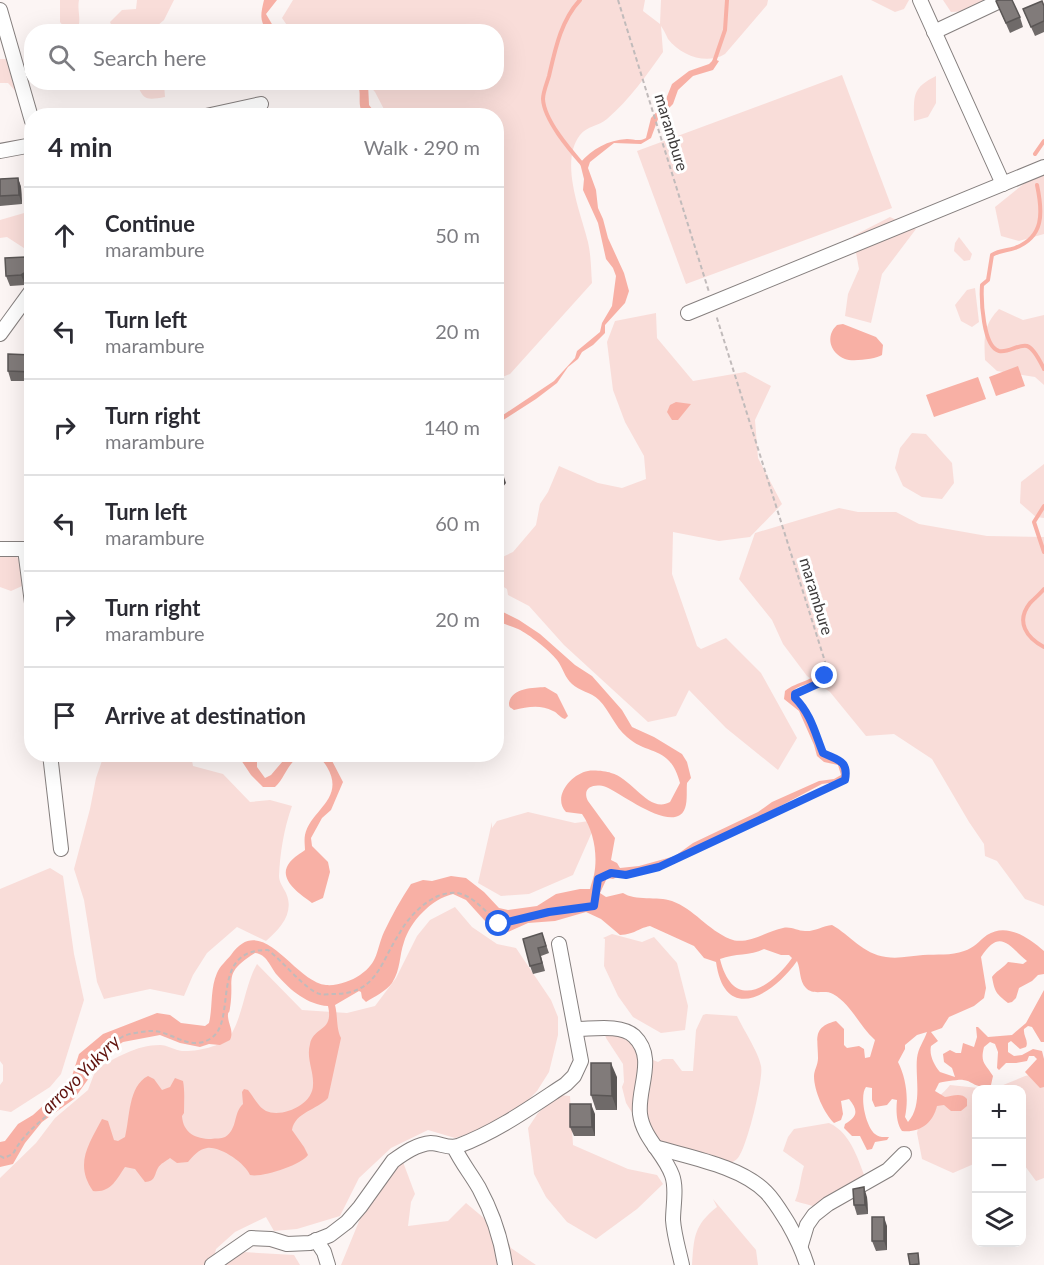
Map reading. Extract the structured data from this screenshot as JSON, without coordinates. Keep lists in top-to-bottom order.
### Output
{
  "streets": {
    "path": ["marambure"]
  },
  "water": ["arroyo Yukyry"],
  "page": {
    "search": "Search here",
    "heading": ["4 min", "Walk · 290 m"],
    "list": [
      ["Continue", "marambure", "50 m"],
      ["Turn left", "marambure", "20 m"],
      ["Turn right", "marambure", "140 m"],
      ["Turn left", "marambure", "60 m"],
      ["Turn right", "marambure", "20 m"],
      "Arrive at destination"
    ],
    "map_buttons": ["+", "−"]
  }
}
